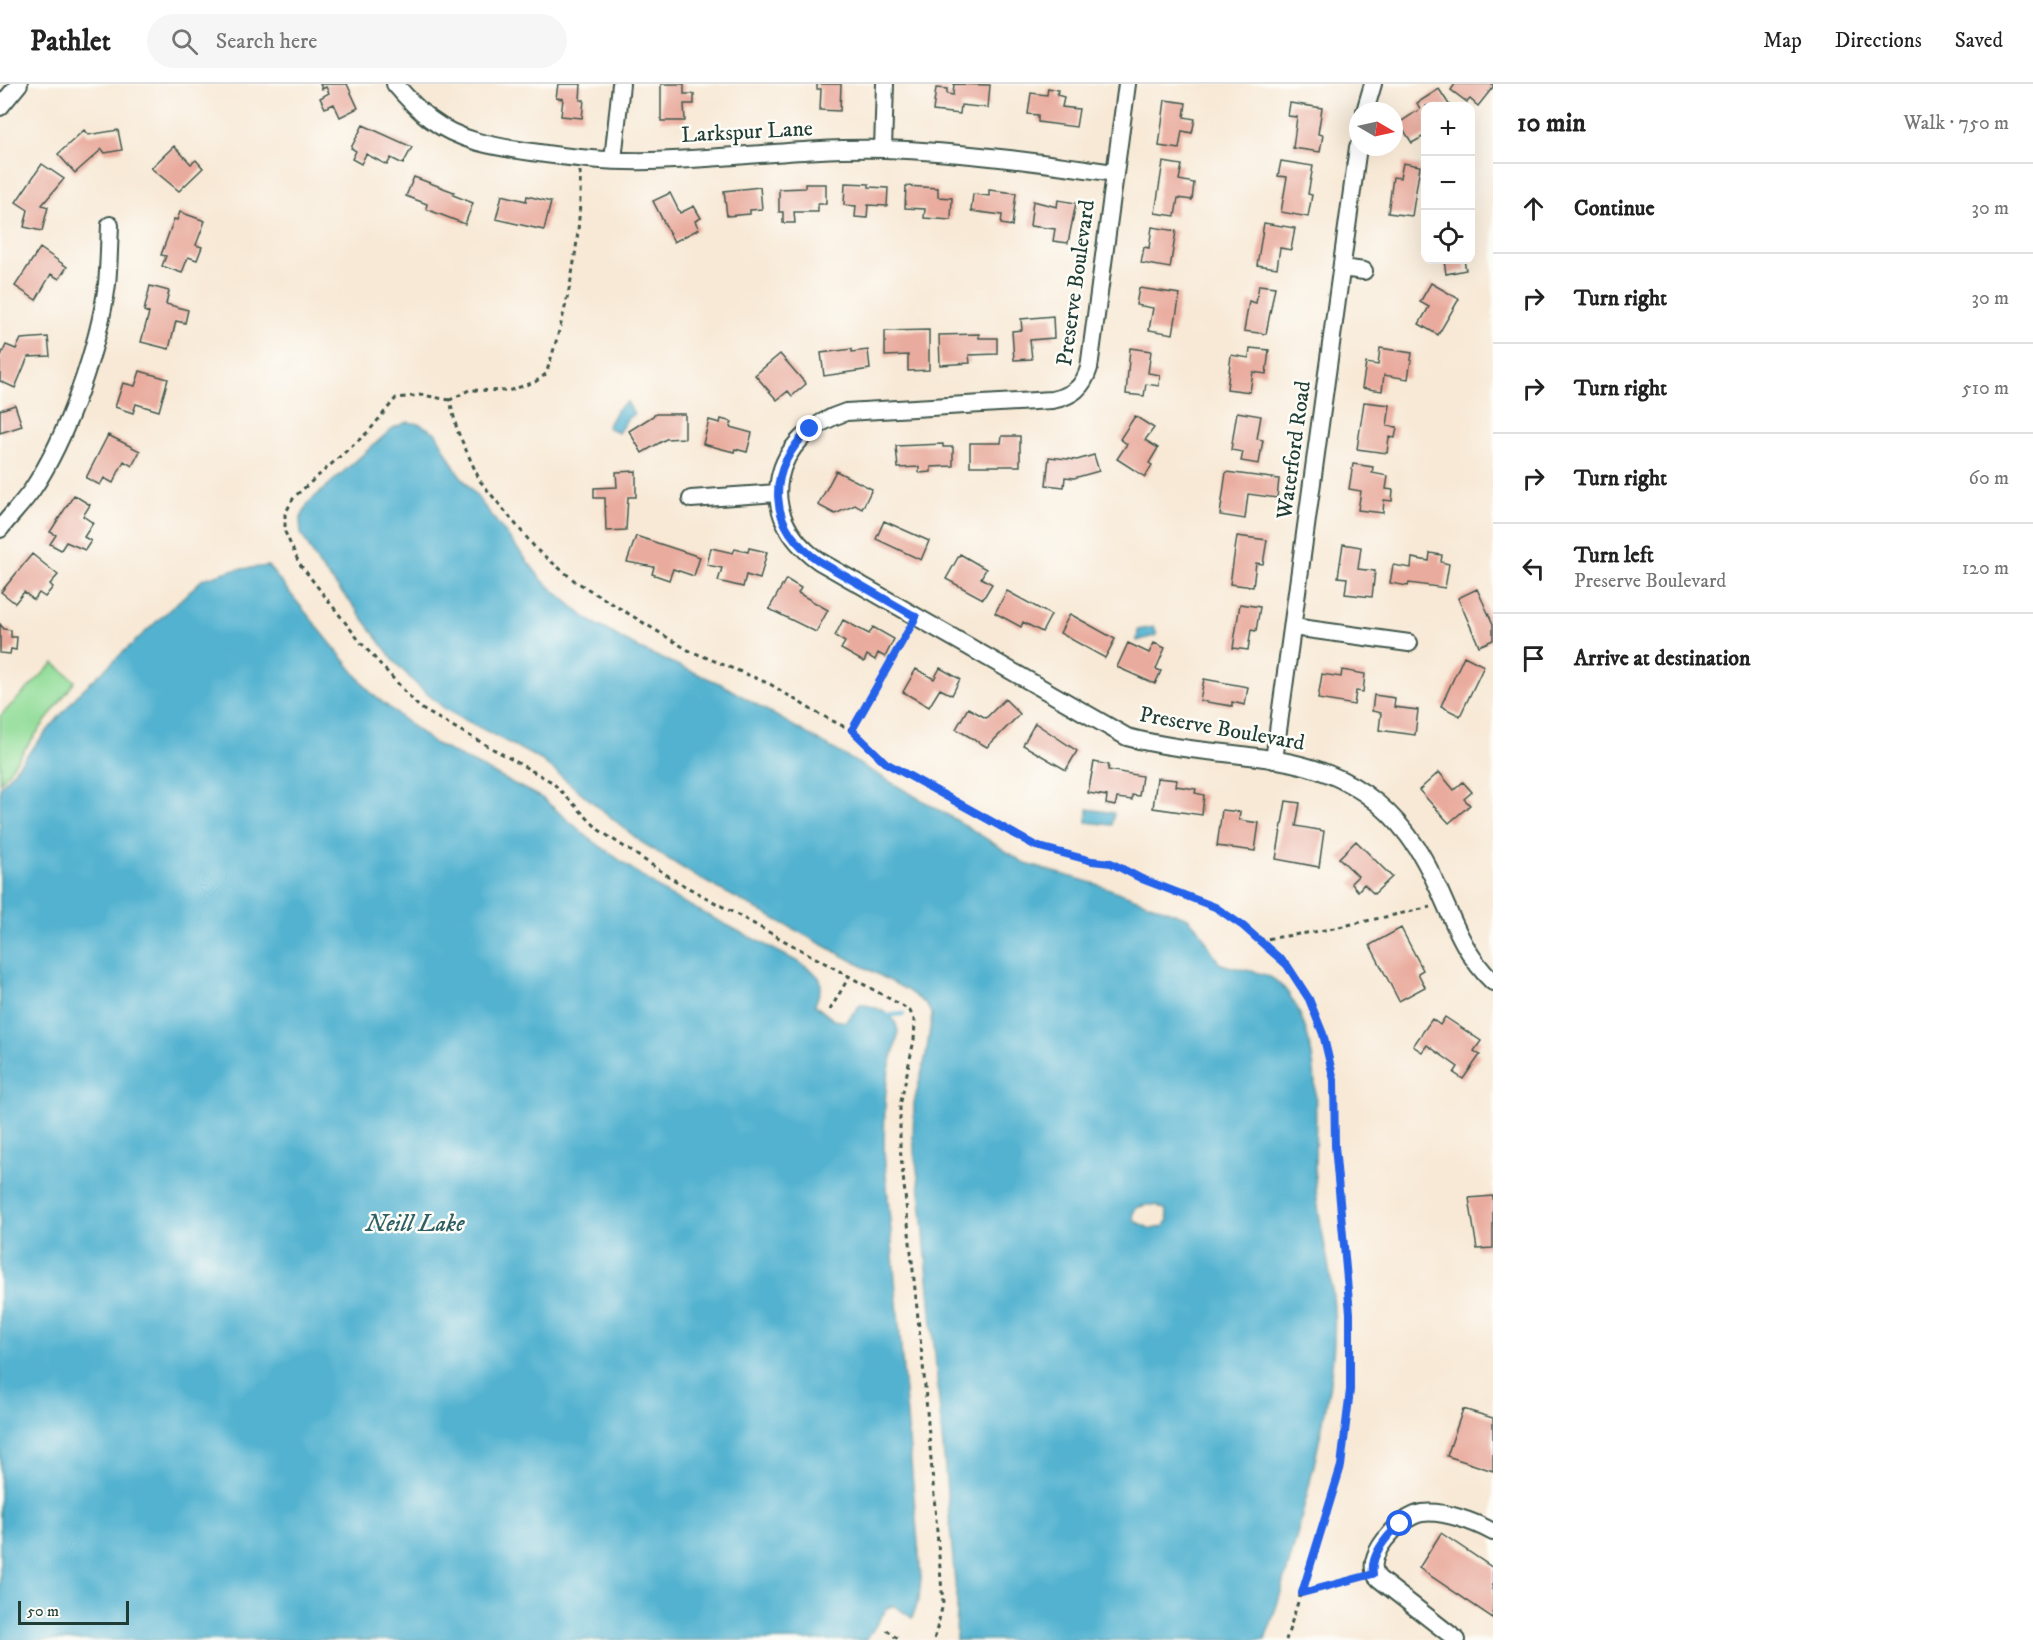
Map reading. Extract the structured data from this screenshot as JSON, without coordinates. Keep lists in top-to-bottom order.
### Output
{
  "streets": {
    "street": ["Larkspur Lane", "Preserve Boulevard", "Waterford Road"]
  },
  "crossings": [
    ["Larkspur Lane", "Preserve Boulevard"],
    ["Preserve Boulevard", "Waterford Road"]
  ],
  "water": ["Neill Lake"],
  "scale_bar": "50 m",
  "north": "right",
  "page": {
    "header": "Pathlet",
    "search": "Search here",
    "nav": ["Map", "Directions", "Saved"],
    "heading": ["10 min", "Walk · 750 m"],
    "map_buttons": ["+", "−"],
    "list": [
      ["Continue", "30 m"],
      ["Turn right", "30 m"],
      ["Turn right", "510 m"],
      ["Turn right", "60 m"],
      ["Turn left", "Preserve Boulevard", "120 m"],
      "Arrive at destination"
    ],
    "scale": "50 m"
  }
}
